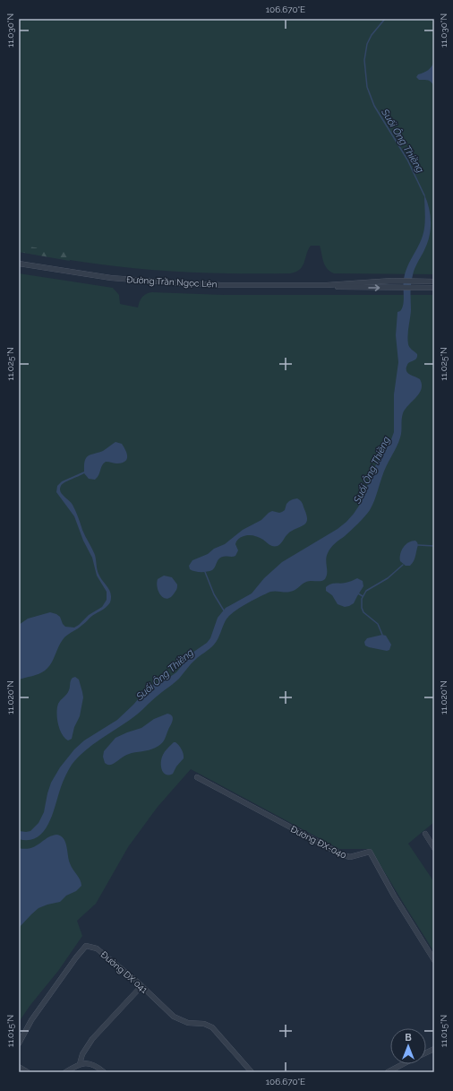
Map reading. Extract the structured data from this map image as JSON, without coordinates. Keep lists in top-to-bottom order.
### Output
{
  "streets": {
    "street": ["Đường Trần Ngọc Lên", "Đường ĐX-040", "Đường DX 041"]
  },
  "water": ["Suối Ông Thiềng"],
  "north": "top",
  "coordinates": [
    "106.670°E",
    "11.030°N",
    "11.025°N",
    "11.020°N",
    "11.015°N"
  ]
}
